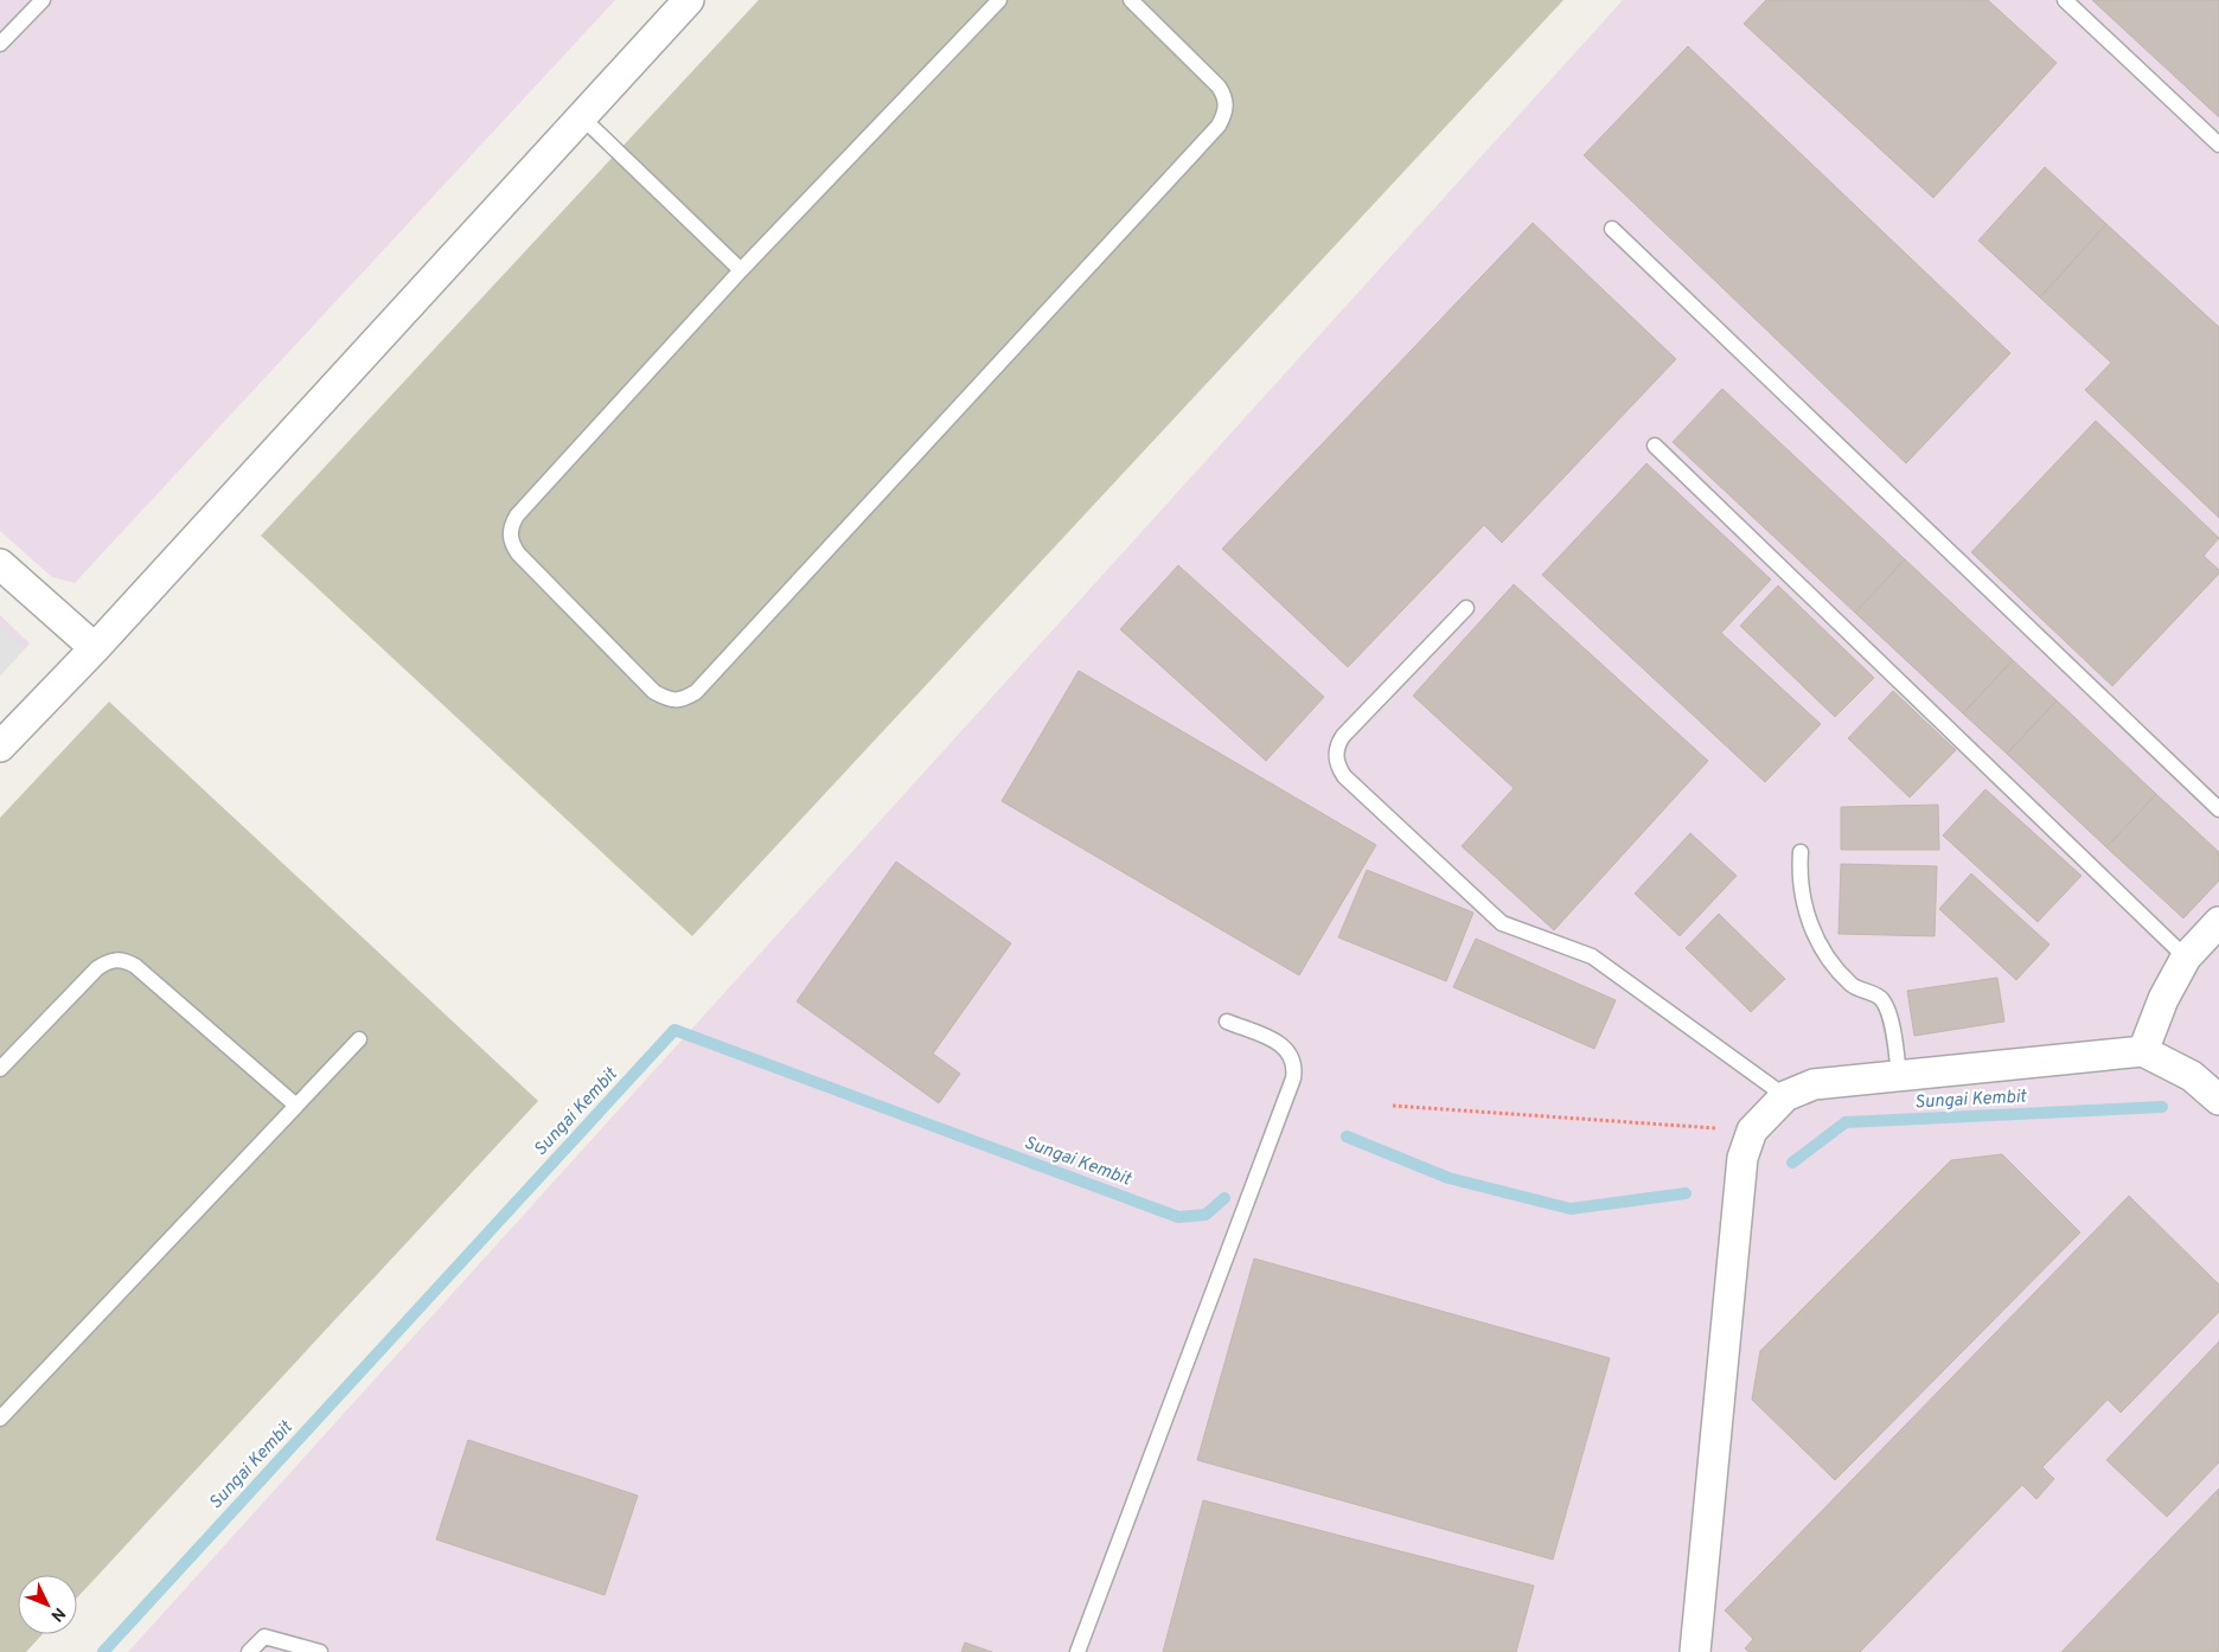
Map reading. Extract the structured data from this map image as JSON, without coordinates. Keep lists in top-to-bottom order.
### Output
{
  "water": ["Sungai Kembit"],
  "north": "bottom right"
}
